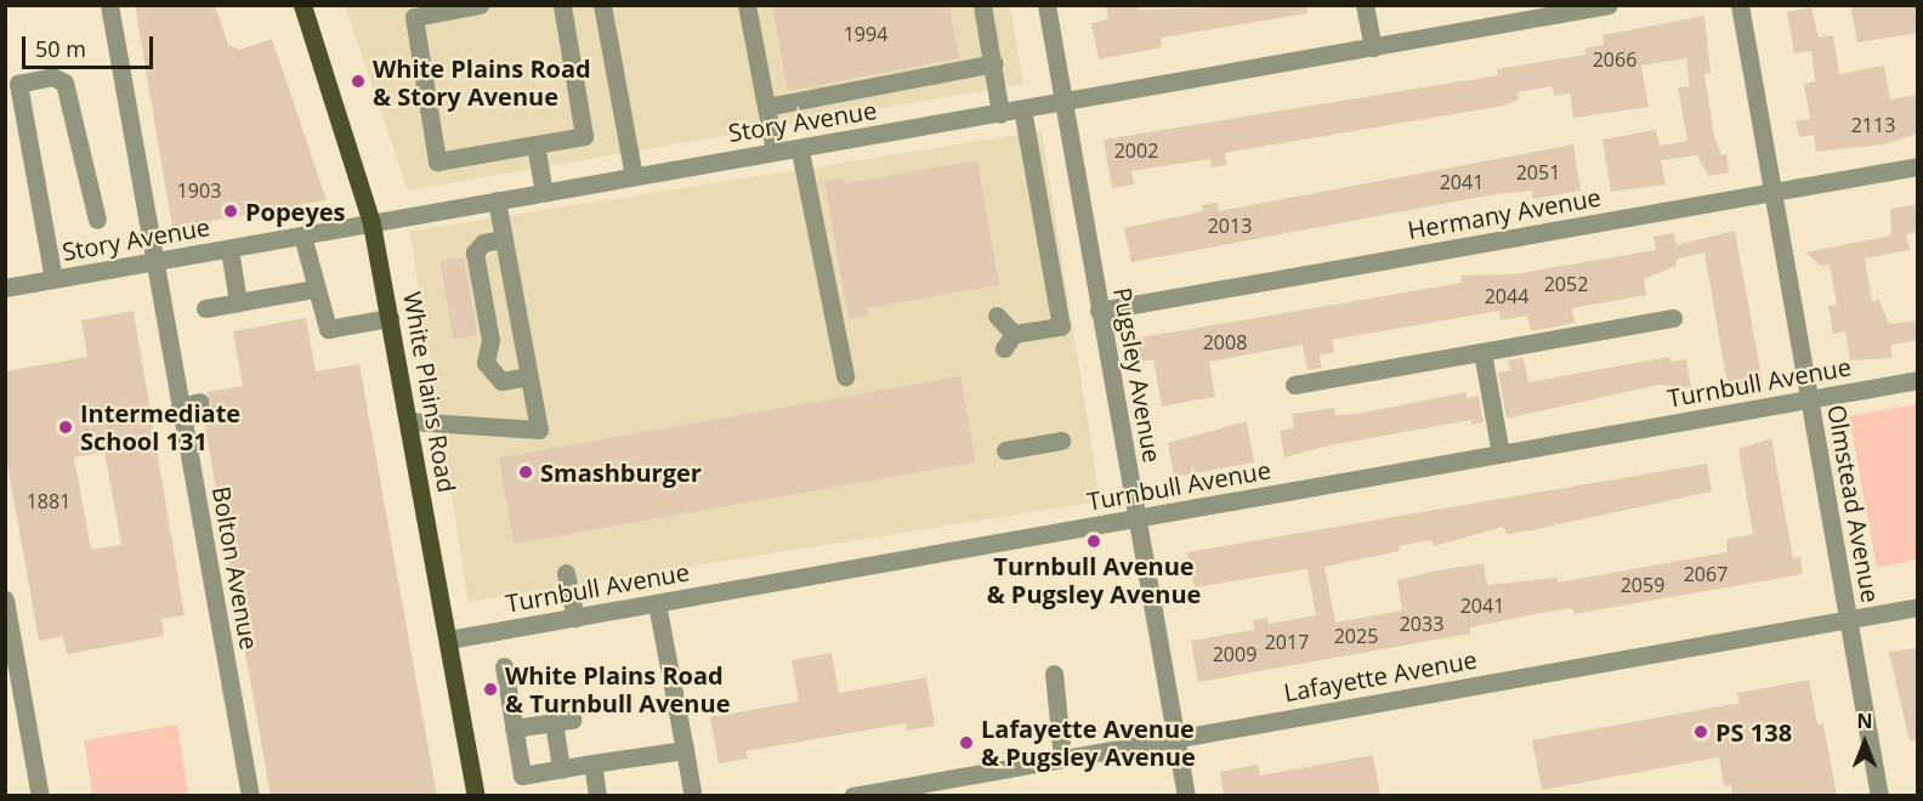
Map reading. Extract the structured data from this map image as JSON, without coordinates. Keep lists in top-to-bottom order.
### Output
{
  "streets": {
    "main road": ["White Plains Road"],
    "street": [
      "Story Avenue",
      "Hermany Avenue",
      "Pugsley Avenue",
      "Turnbull Avenue",
      "Olmstead Avenue",
      "Bolton Avenue",
      "Lafayette Avenue"
    ]
  },
  "crossings": [
    ["Story Avenue", "Pugsley Avenue"],
    ["Story Avenue", "White Plains Road"],
    ["Story Avenue", "Bolton Avenue"],
    ["Hermany Avenue", "Pugsley Avenue"],
    ["Hermany Avenue", "Olmstead Avenue"],
    ["Pugsley Avenue", "Turnbull Avenue"],
    ["Pugsley Avenue", "Lafayette Avenue"],
    ["Turnbull Avenue", "White Plains Road"],
    ["Turnbull Avenue", "Olmstead Avenue"],
    ["Olmstead Avenue", "Lafayette Avenue"]
  ],
  "places": [
    "White Plains Road & Story Avenue",
    "Popeyes",
    "Intermediate School 131",
    "Smashburger",
    "Turnbull Avenue & Pugsley Avenue",
    "White Plains Road & Turnbull Avenue",
    "PS 138",
    "Lafayette Avenue & Pugsley Avenue"
  ],
  "house_numbers": [
    "1994",
    "2066",
    "2113",
    "2002",
    "2051",
    "2041",
    "1903",
    "2013",
    "2052",
    "2044",
    "2008",
    "1881",
    "2067",
    "2059",
    "2041",
    "2033",
    "2025",
    "2017",
    "2009"
  ],
  "scale_bar": "50 m",
  "north": "top"
}
